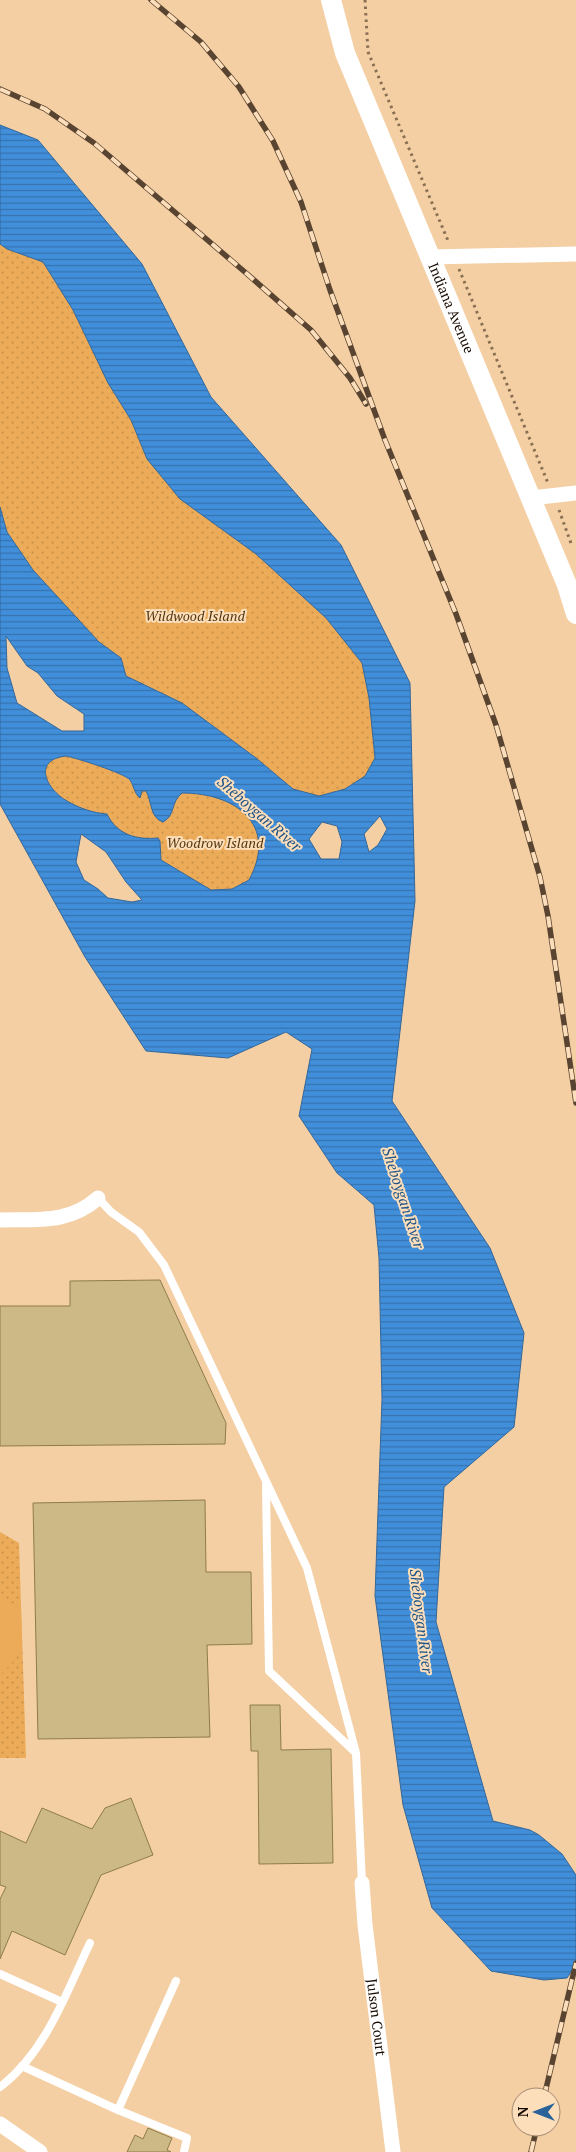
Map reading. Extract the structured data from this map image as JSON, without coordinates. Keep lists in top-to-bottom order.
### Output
{
  "streets": {
    "main road": ["Indiana Avenue"],
    "street": ["Julson Court"]
  },
  "water": ["Sheboygan River"],
  "parks": ["Wildwood Island", "Woodrow Island"],
  "north": "left"
}
